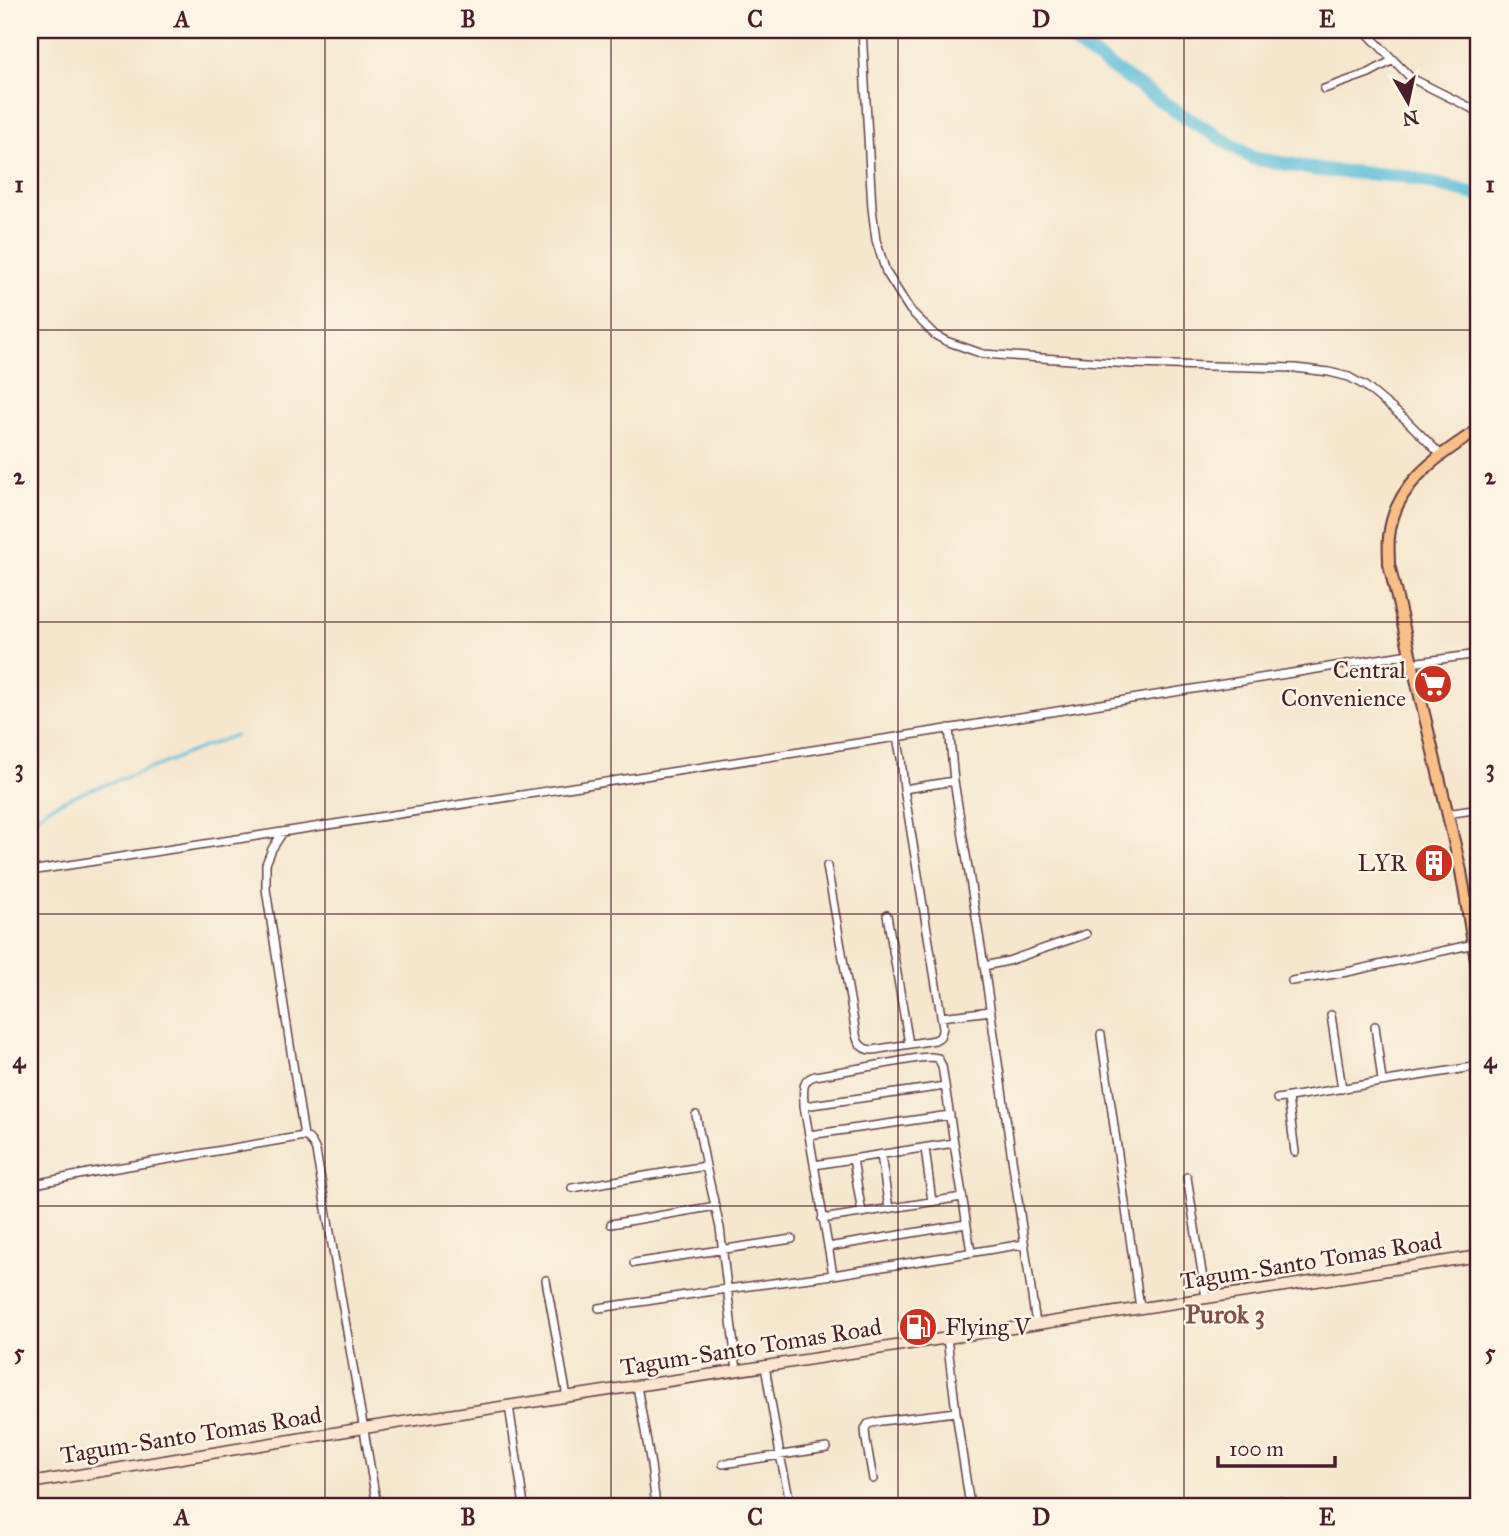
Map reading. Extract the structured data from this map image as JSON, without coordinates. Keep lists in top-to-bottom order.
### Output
{
  "streets": {
    "main road": ["Tagum-Santo Tomas Road"]
  },
  "districts": ["Purok 3"],
  "places": {
    "supermarket": ["Central Convenience"],
    "building": ["LYR"],
    "fuel station": ["Flying V"]
  },
  "scale_bar": "100 m",
  "north": "bottom",
  "grid": {
    "columns": [
      "A",
      "B",
      "C",
      "D",
      "E"
    ],
    "rows": [
      "1",
      "2",
      "3",
      "4",
      "5"
    ]
  }
}
